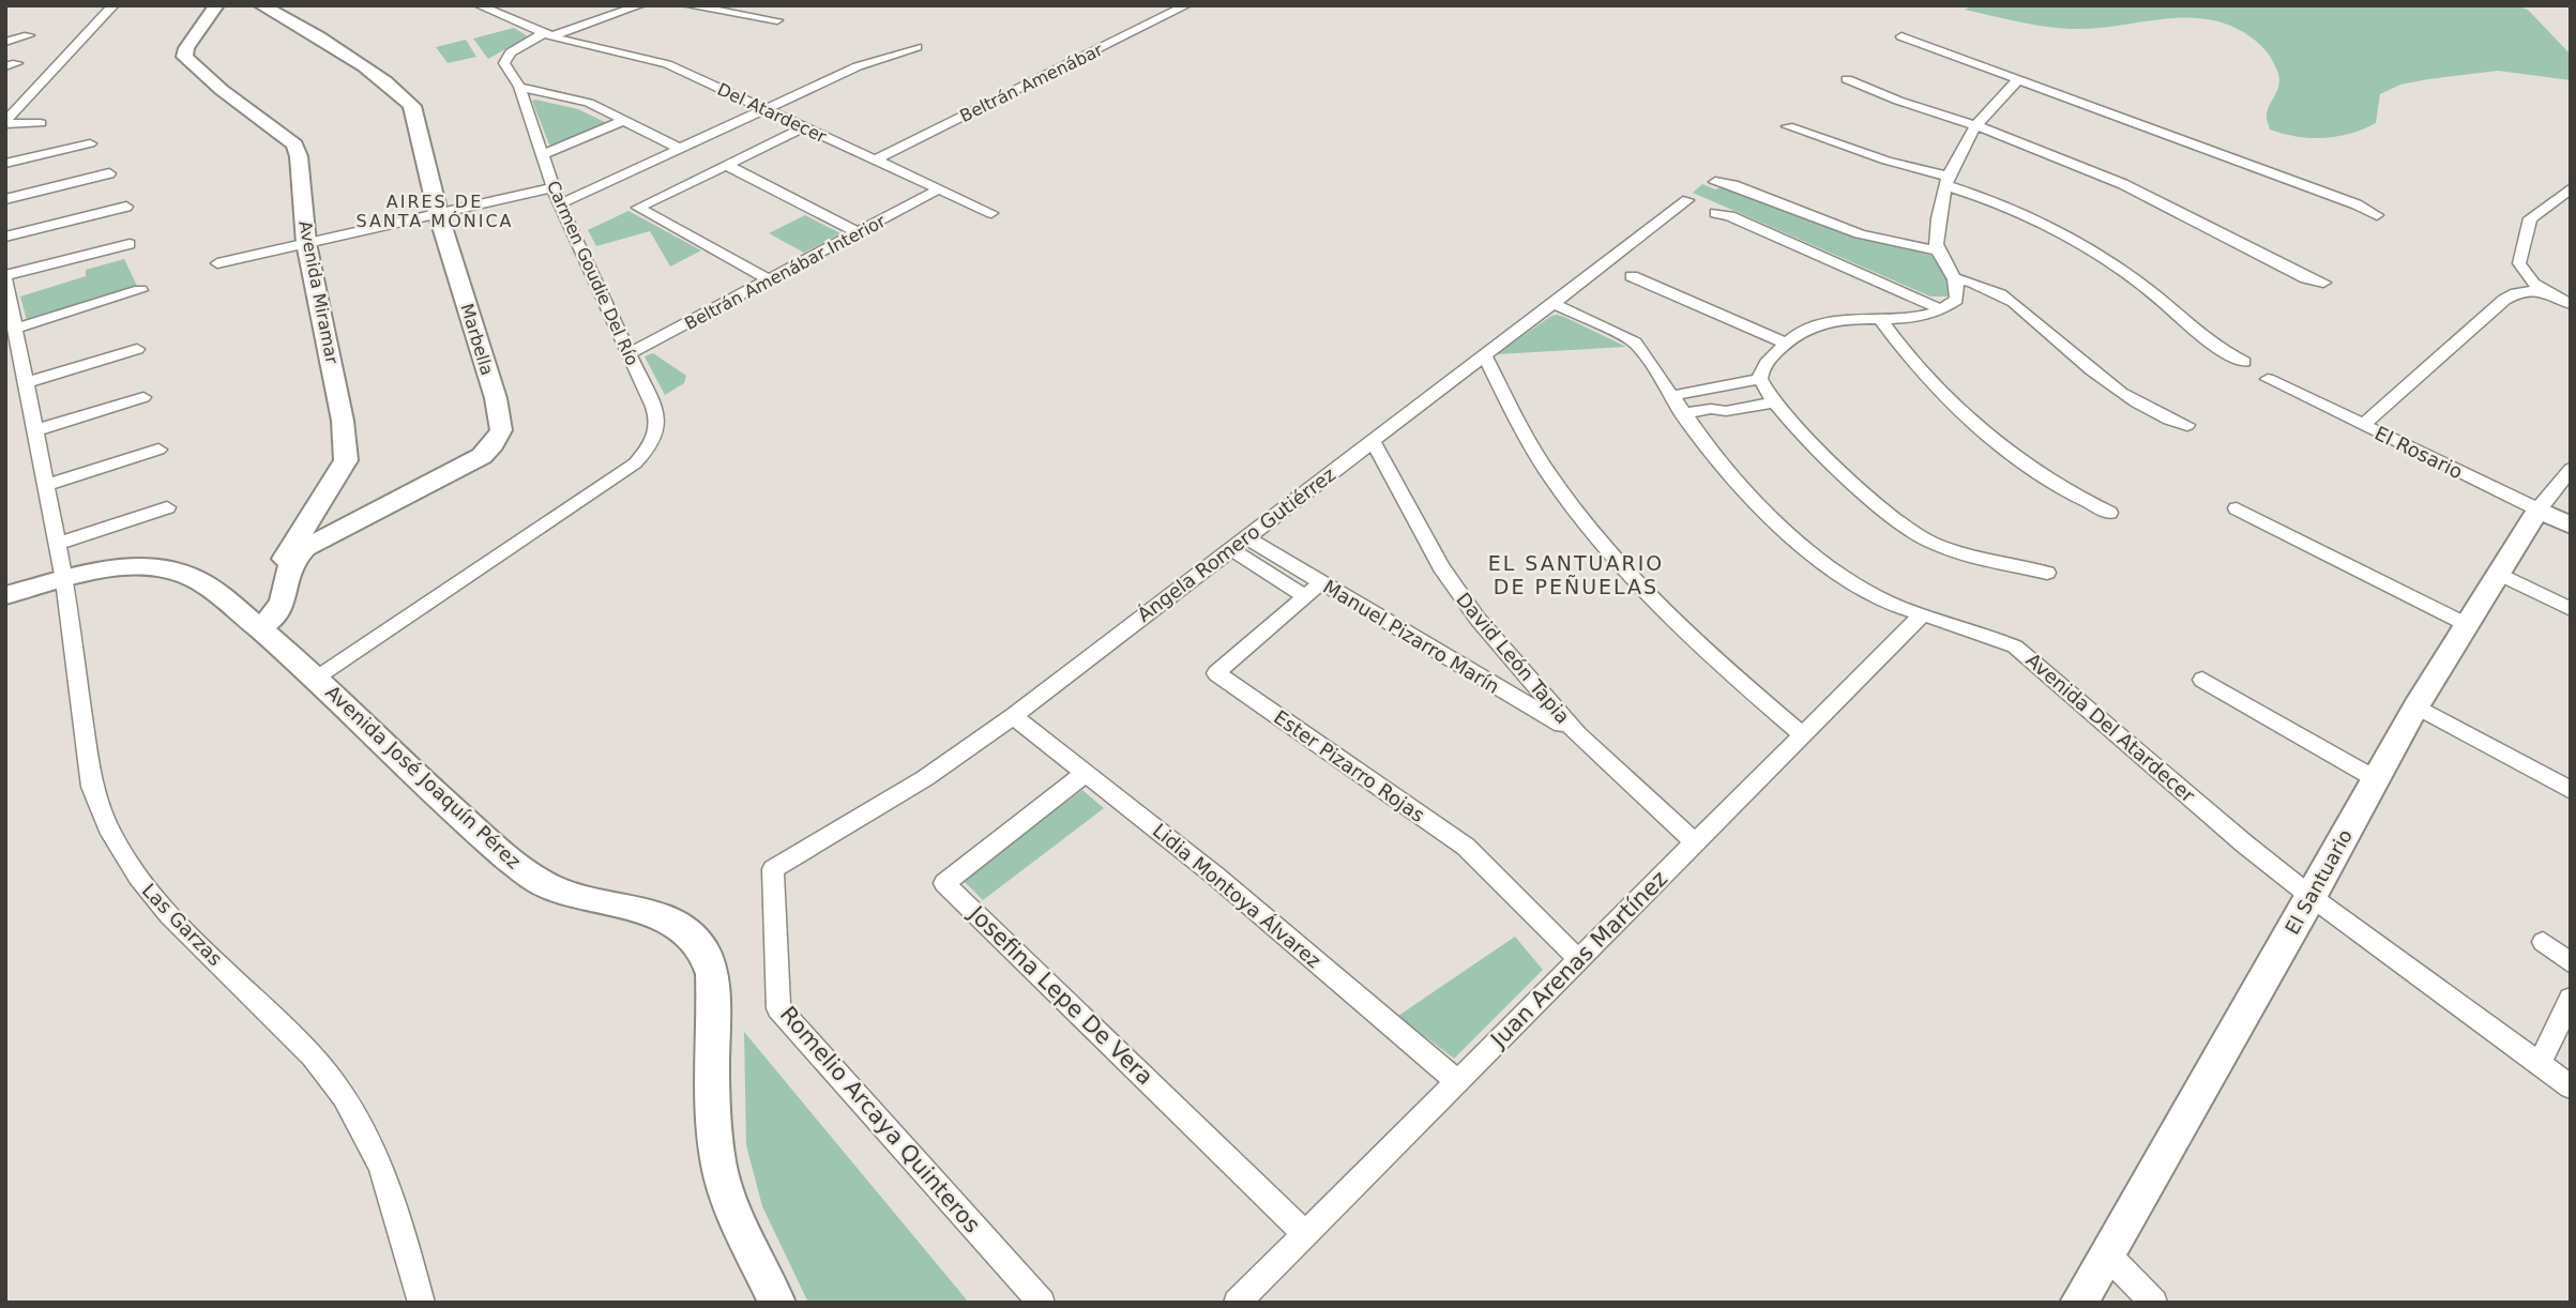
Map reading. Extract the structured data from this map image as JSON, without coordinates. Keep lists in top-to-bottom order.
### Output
{
  "streets": {
    "street": [
      "Beltrán Amenábar",
      "Del Atardecer",
      "Beltrán Amenábar Interior",
      "Carmen Goudie Del Río",
      "Avenida Miramar",
      "Marbella",
      "El Rosario",
      "Ángela Romero Gutiérrez",
      "Manuel Pizarro Marín",
      "David León Tapia",
      "Avenida Del Atardecer",
      "Ester Pizarro Rojas",
      "Avenida José Joaquín Pérez",
      "El Santuario",
      "Lidia Montoya Álvarez",
      "Las Garzas",
      "Juan Arenas Martínez",
      "Josefina Lepe De Vera",
      "Romelio Arcaya Quinteros"
    ]
  },
  "crossings": [
    ["Beltrán Amenábar", "Del Atardecer"],
    ["Del Atardecer", "Beltrán Amenábar Interior"],
    ["Del Atardecer", "Carmen Goudie Del Río"],
    ["Beltrán Amenábar Interior", "Carmen Goudie Del Río"],
    ["Carmen Goudie Del Río", "Avenida José Joaquín Pérez"],
    ["Avenida Miramar", "Marbella"],
    ["Marbella", "Avenida José Joaquín Pérez"],
    ["El Rosario", "El Santuario"],
    ["Ángela Romero Gutiérrez", "Manuel Pizarro Marín"],
    ["Ángela Romero Gutiérrez", "David León Tapia"],
    ["Ángela Romero Gutiérrez", "Avenida Del Atardecer"],
    ["Ángela Romero Gutiérrez", "Lidia Montoya Álvarez"],
    ["Ángela Romero Gutiérrez", "Romelio Arcaya Quinteros"],
    ["Manuel Pizarro Marín", "David León Tapia"],
    ["Manuel Pizarro Marín", "Ester Pizarro Rojas"],
    ["David León Tapia", "Juan Arenas Martínez"],
    ["Avenida Del Atardecer", "El Santuario"],
    ["Avenida Del Atardecer", "Juan Arenas Martínez"],
    ["Ester Pizarro Rojas", "Juan Arenas Martínez"],
    ["Avenida José Joaquín Pérez", "Las Garzas"],
    ["Lidia Montoya Álvarez", "Juan Arenas Martínez"],
    ["Lidia Montoya Álvarez", "Josefina Lepe De Vera"],
    ["Juan Arenas Martínez", "Josefina Lepe De Vera"]
  ],
  "districts": ["AIRES DE SANTA MÓNICA", "EL SANTUARIO DE PEÑUELAS"]
}
